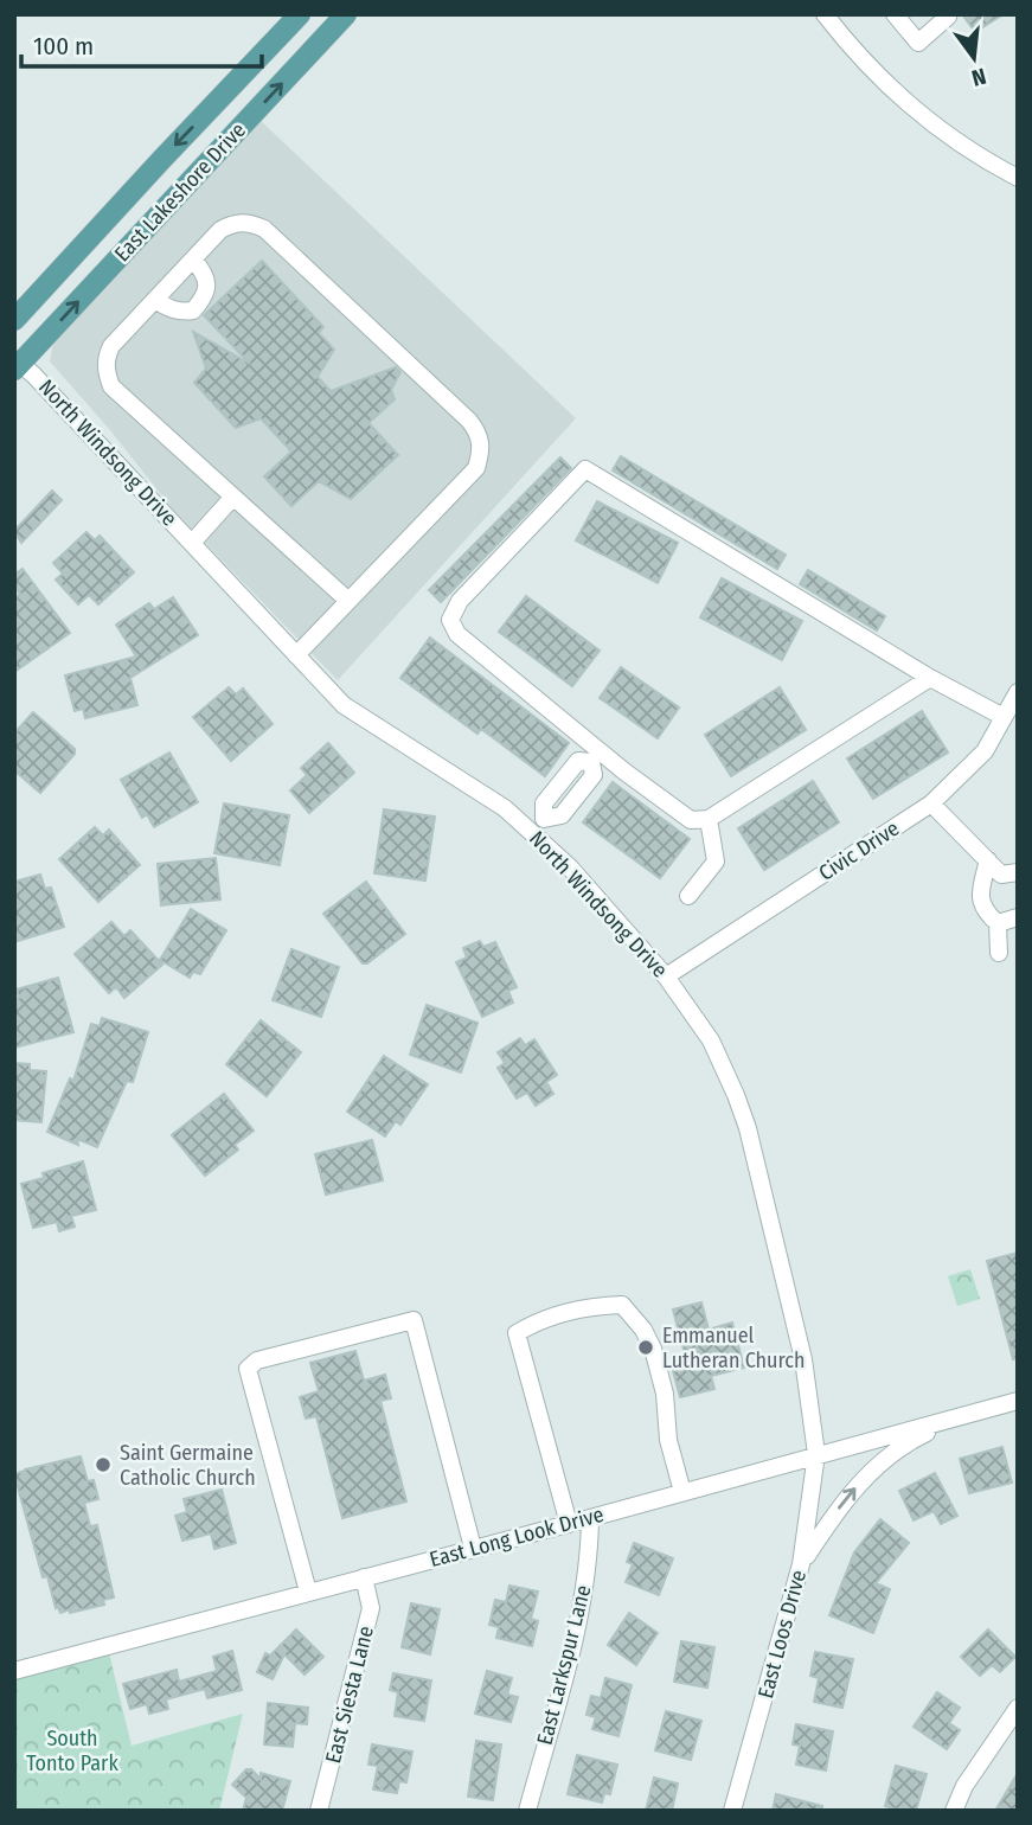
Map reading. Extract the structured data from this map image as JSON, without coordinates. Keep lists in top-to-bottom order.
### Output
{
  "streets": {
    "main road": ["East Lakeshore Drive"],
    "street": [
      "North Windsong Drive",
      "Civic Drive",
      "East Long Look Drive",
      "East Loos Drive",
      "East Larkspur Lane",
      "East Siesta Lane"
    ]
  },
  "crossings": [
    ["East Lakeshore Drive", "North Windsong Drive"],
    ["North Windsong Drive", "Civic Drive"],
    ["North Windsong Drive", "East Long Look Drive"],
    ["North Windsong Drive", "East Loos Drive"],
    ["East Long Look Drive", "East Loos Drive"],
    ["East Long Look Drive", "East Larkspur Lane"],
    ["East Long Look Drive", "East Siesta Lane"]
  ],
  "parks": ["South Tonto Park"],
  "places": ["Emmanuel Lutheran Church", "Saint Germaine Catholic Church"],
  "scale_bar": "100 m",
  "north": "bottom"
}
